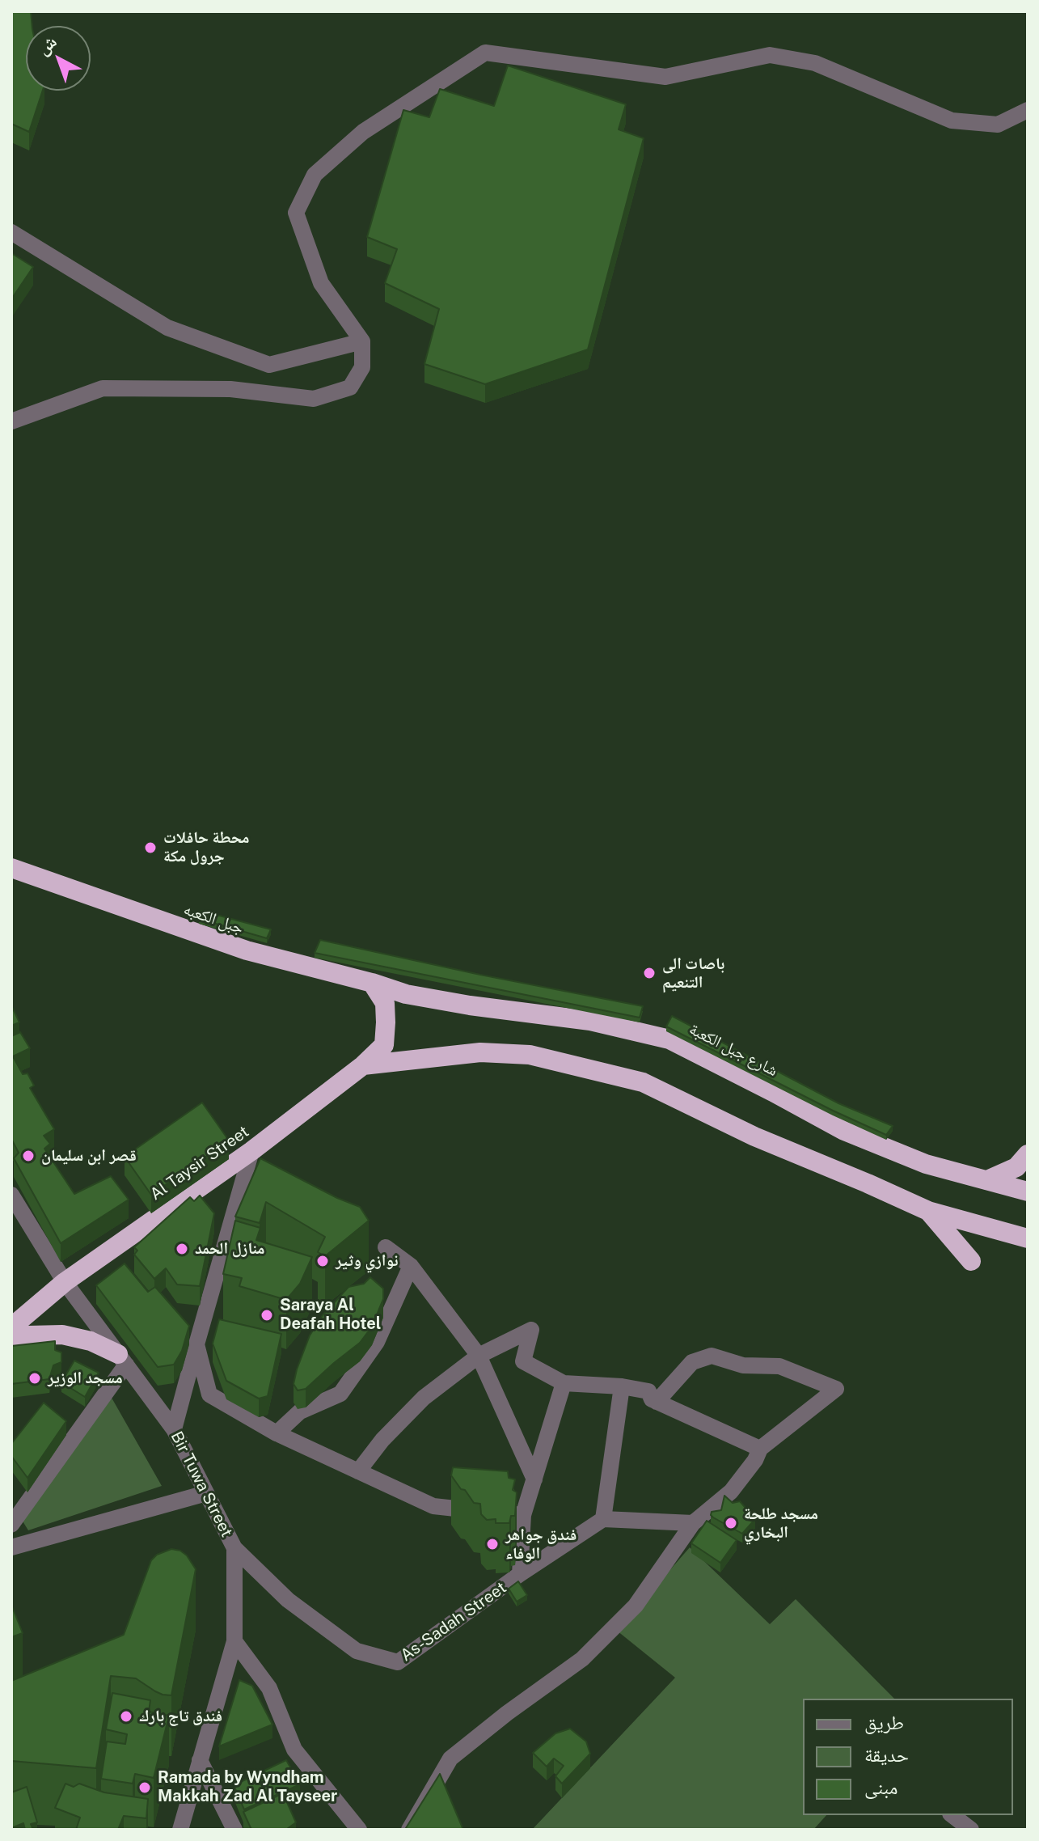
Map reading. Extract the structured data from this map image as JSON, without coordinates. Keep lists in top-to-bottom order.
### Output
{
  "streets": {
    "highway": ["جبل الكعبه", "شارع جبل الكعبة", "Al Taysir Street"],
    "street": ["Bir Tuwa Street", "As-Sadah Street"]
  },
  "crossings": [
    ["جبل الكعبه", "شارع جبل الكعبة"],
    ["جبل الكعبه", "Al Taysir Street"],
    ["Al Taysir Street", "Bir Tuwa Street"],
    ["Bir Tuwa Street", "As-Sadah Street"]
  ],
  "places": [
    "محطة حافلات جرول مكة",
    "باصات الى التنعيم",
    "قصر ابن سليمان",
    "منازل الحمد",
    "نوازي وثير",
    "Saraya Al Deafah Hotel",
    "مسجد الوزير",
    "مسجد طلحة البخاري",
    "فندق جواهر الوفاء",
    "فندق تاج بارك",
    "Ramada by Wyndham Makkah Zad Al Tayseer"
  ],
  "legend": ["طريق", "حديقة", "مبنى"],
  "north": "top left"
}
